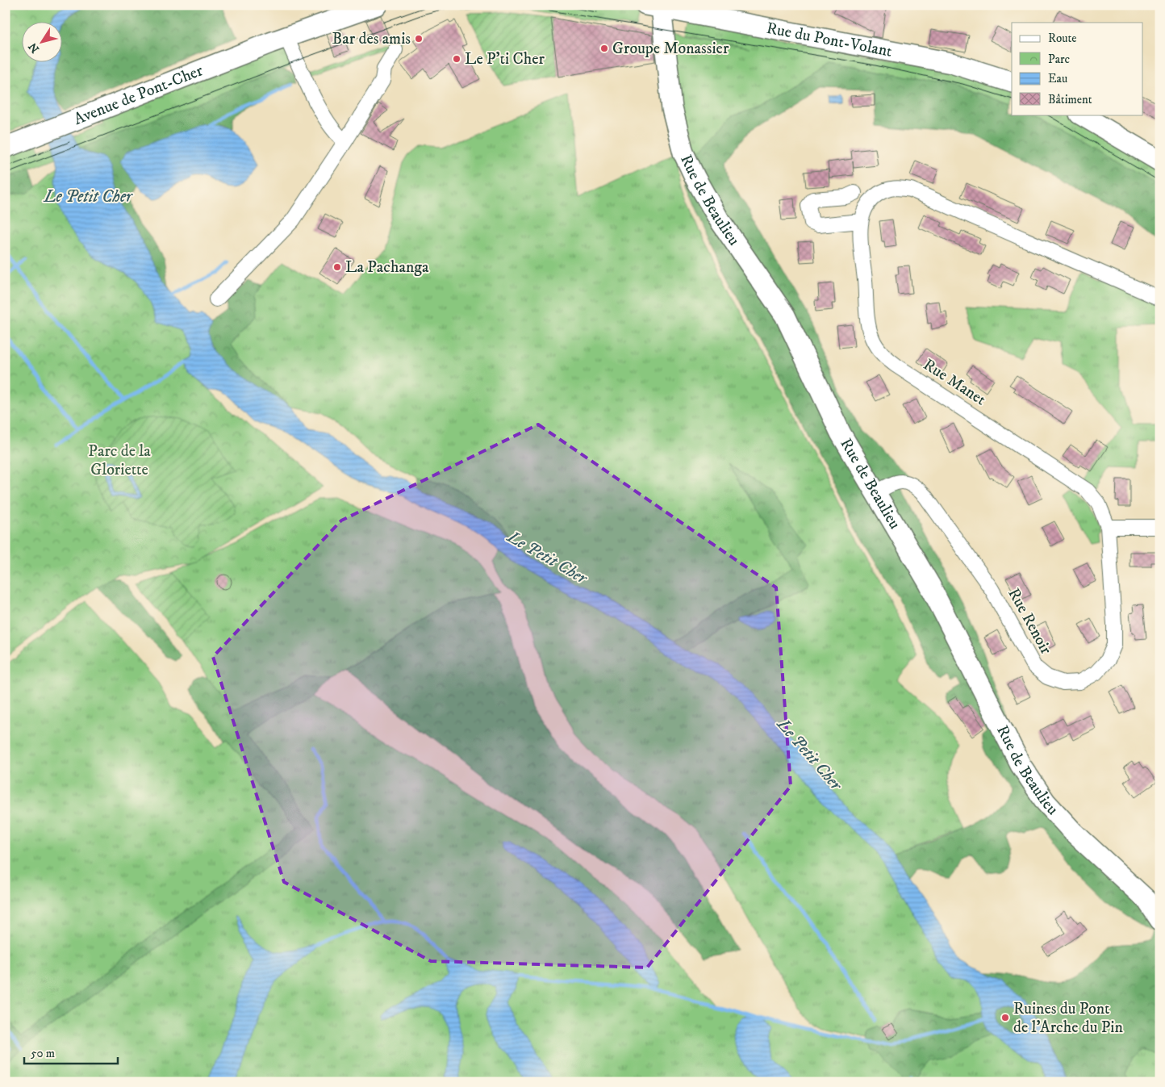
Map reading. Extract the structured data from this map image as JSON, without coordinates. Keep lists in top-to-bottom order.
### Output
{
  "streets": {
    "street": [
      "Rue du Pont-Volant",
      "Avenue de Pont-Cher",
      "Rue de Beaulieu",
      "Rue Manet",
      "Rue Renoir"
    ]
  },
  "crossings": [
    ["Rue du Pont-Volant", "Rue de Beaulieu"],
    ["Rue de Beaulieu", "Rue Renoir"],
    ["Rue Manet", "Rue Renoir"]
  ],
  "water": ["Le Petit Cher"],
  "parks": ["Parc de la Gloriette"],
  "places": [
    "Bar des amis",
    "Groupe Monassier",
    "Le P'ti Cher",
    "La Pachanga",
    "Ruines du Pont de l'Arche du Pin"
  ],
  "legend": [
    "Route",
    "Parc",
    "Eau",
    "Bâtiment"
  ],
  "scale_bar": "50 m",
  "north": "bottom left"
}
